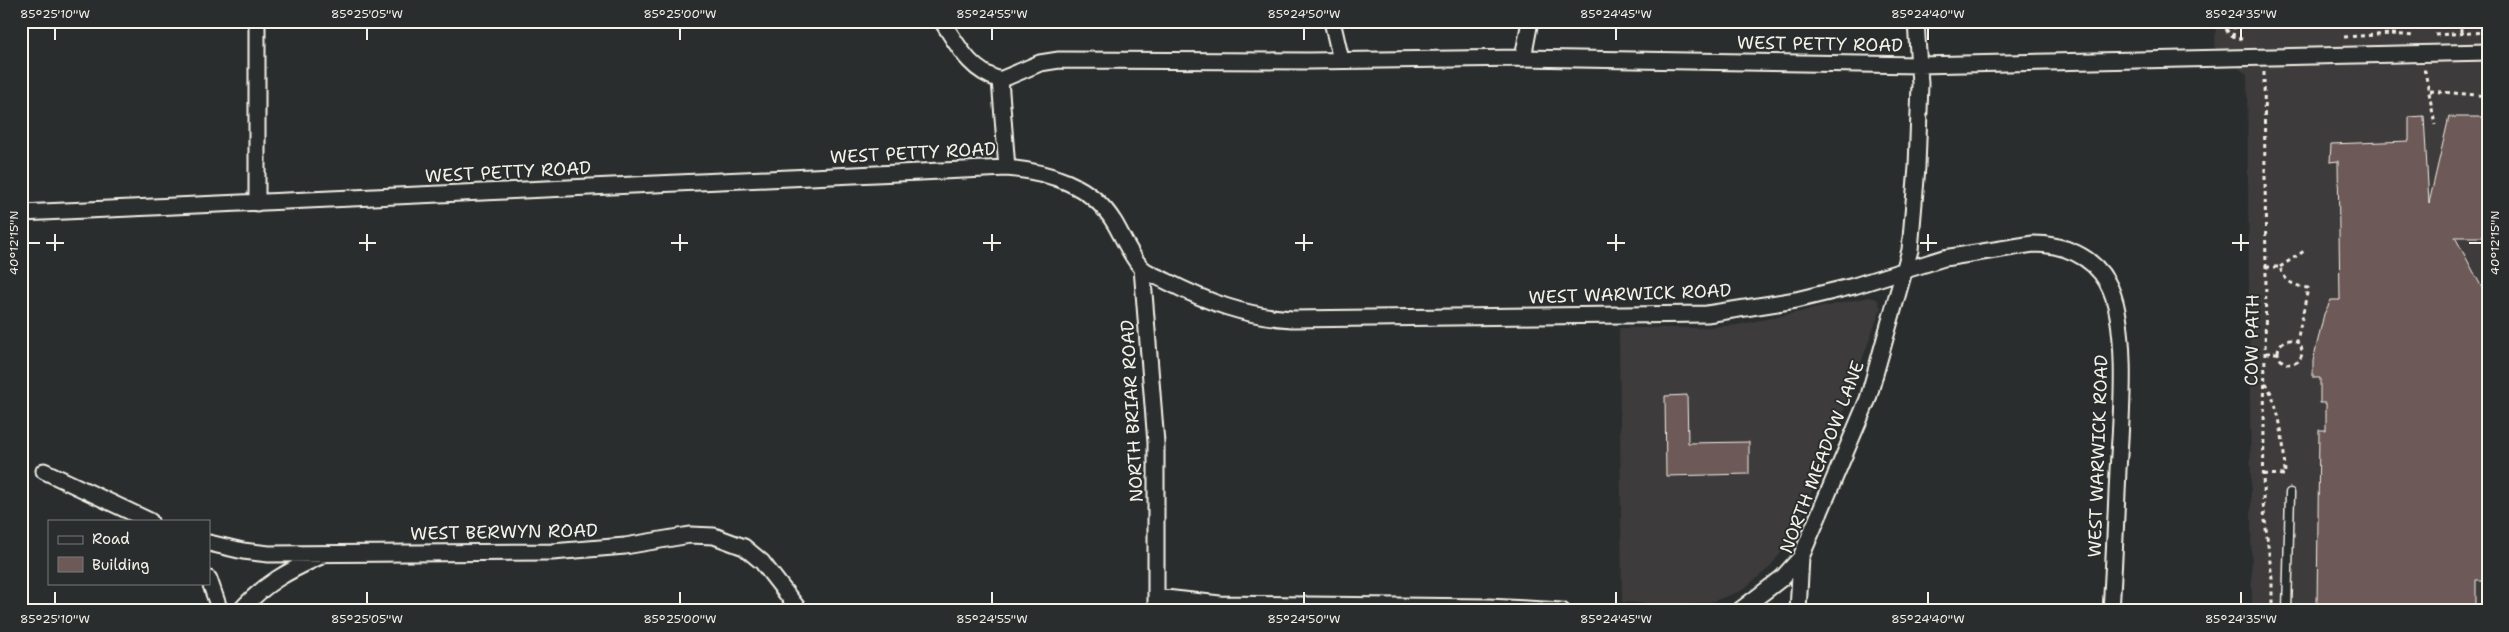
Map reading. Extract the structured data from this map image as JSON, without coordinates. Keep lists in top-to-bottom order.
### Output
{
  "streets": {
    "street": [
      "WEST PETTY ROAD",
      "WEST WARWICK ROAD",
      "NORTH BRIAR ROAD",
      "NORTH MEADOW LANE",
      "WEST BERWYN ROAD"
    ],
    "path": ["COW PATH"]
  },
  "crossings": [
    ["WEST PETTY ROAD", "NORTH MEADOW LANE"],
    ["WEST WARWICK ROAD", "NORTH BRIAR ROAD"],
    ["WEST WARWICK ROAD", "NORTH MEADOW LANE"]
  ],
  "legend": ["Road", "Building"],
  "coordinates": [
    "85°25'10\"W",
    "85°25'05\"W",
    "85°25'00\"W",
    "85°24'55\"W",
    "85°24'50\"W",
    "85°24'45\"W",
    "85°24'40\"W",
    "85°24'35\"W",
    "40°12'15\"N"
  ]
}
